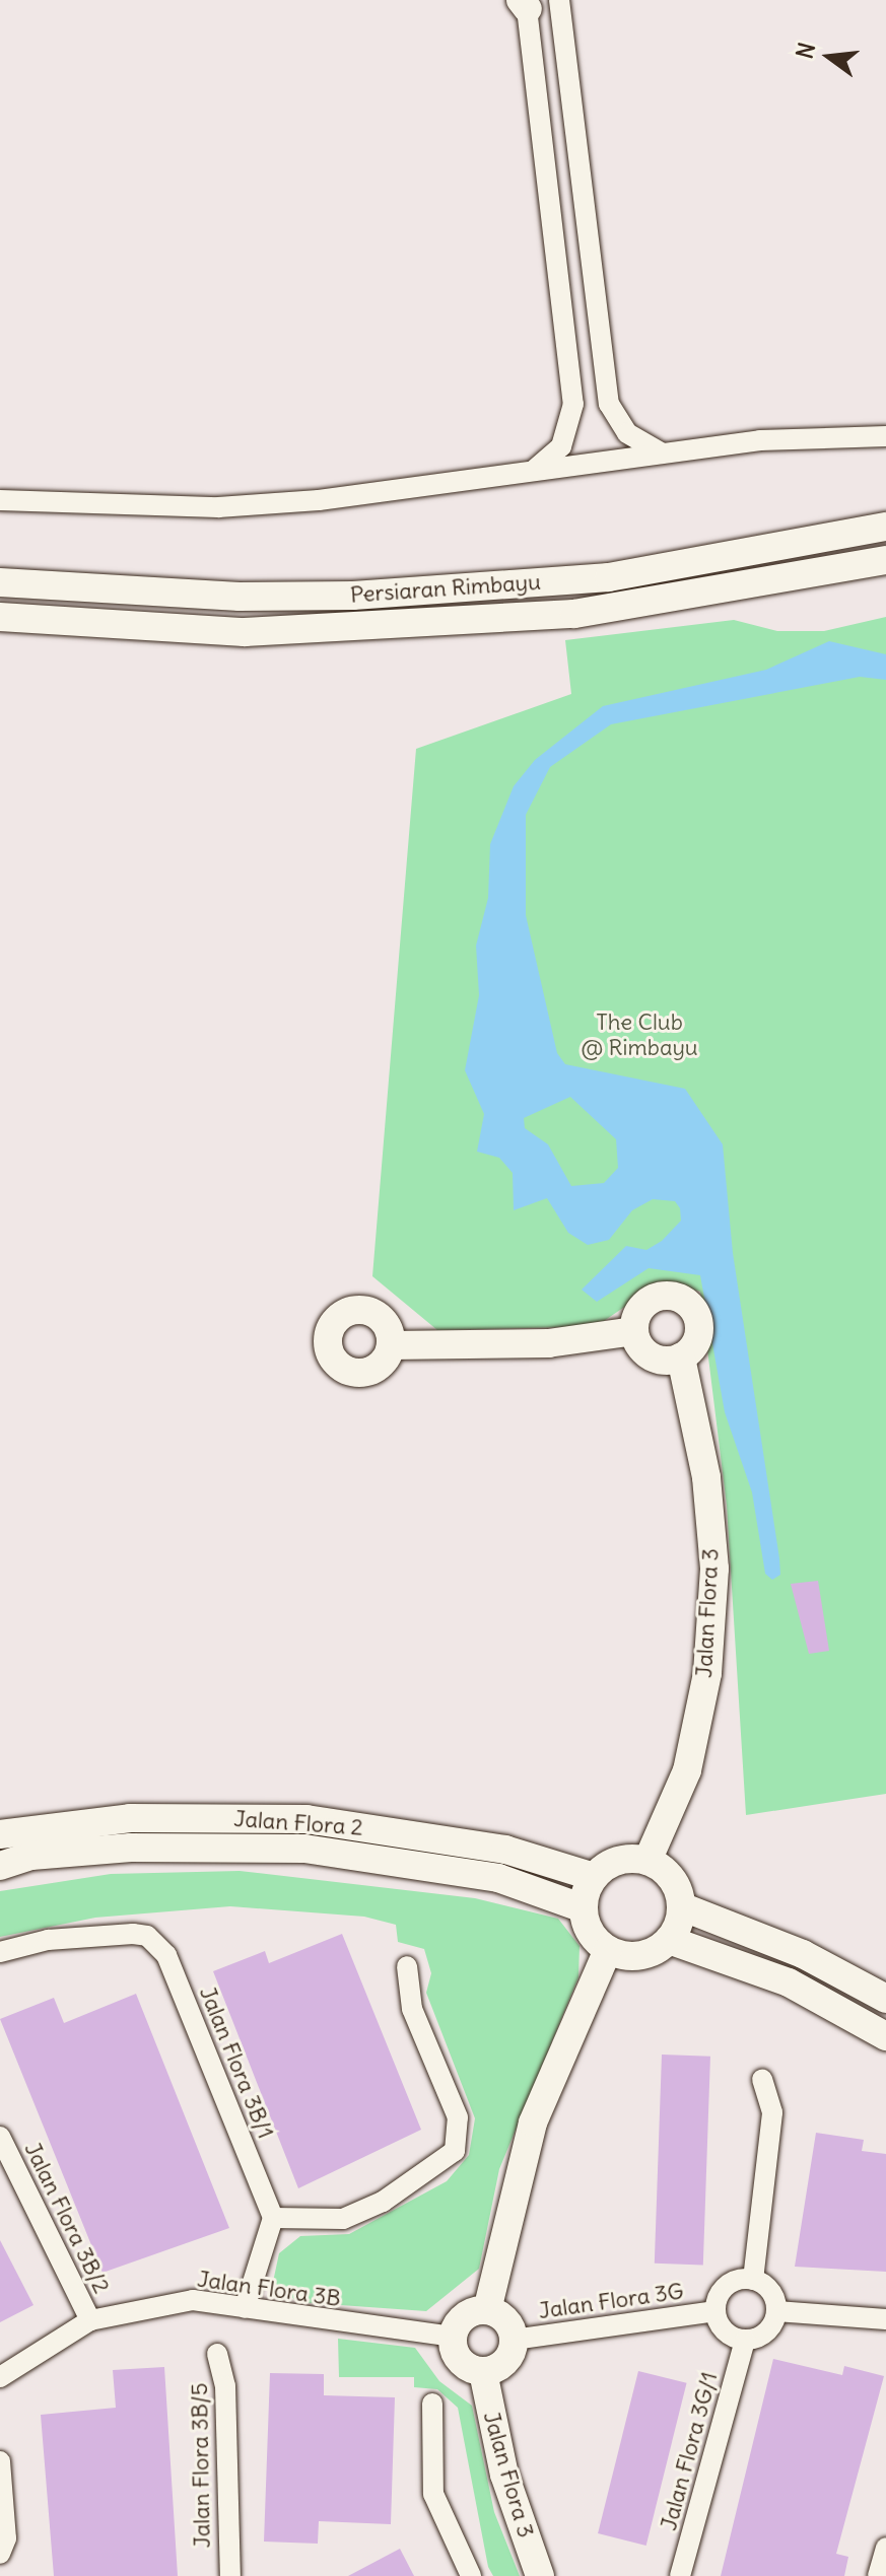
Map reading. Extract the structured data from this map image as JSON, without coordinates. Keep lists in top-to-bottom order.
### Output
{
  "streets": {
    "street": [
      "Persiaran Rimbayu",
      "Jalan Flora 3",
      "Jalan Flora 2",
      "Jalan Flora 3B/1",
      "Jalan Flora 3B/2",
      "Jalan Flora 3B",
      "Jalan Flora 3G",
      "Jalan Flora 3G/1",
      "Jalan Flora 3B/5"
    ]
  },
  "crossings": [
    ["Jalan Flora 3", "Jalan Flora 2"],
    ["Jalan Flora 3", "Jalan Flora 3B"],
    ["Jalan Flora 3", "Jalan Flora 3G"],
    ["Jalan Flora 3B/2", "Jalan Flora 3B"],
    ["Jalan Flora 3B", "Jalan Flora 3G"],
    ["Jalan Flora 3G", "Jalan Flora 3G/1"]
  ],
  "parks": ["The Club @ Rimbayu"],
  "north": "left"
}
